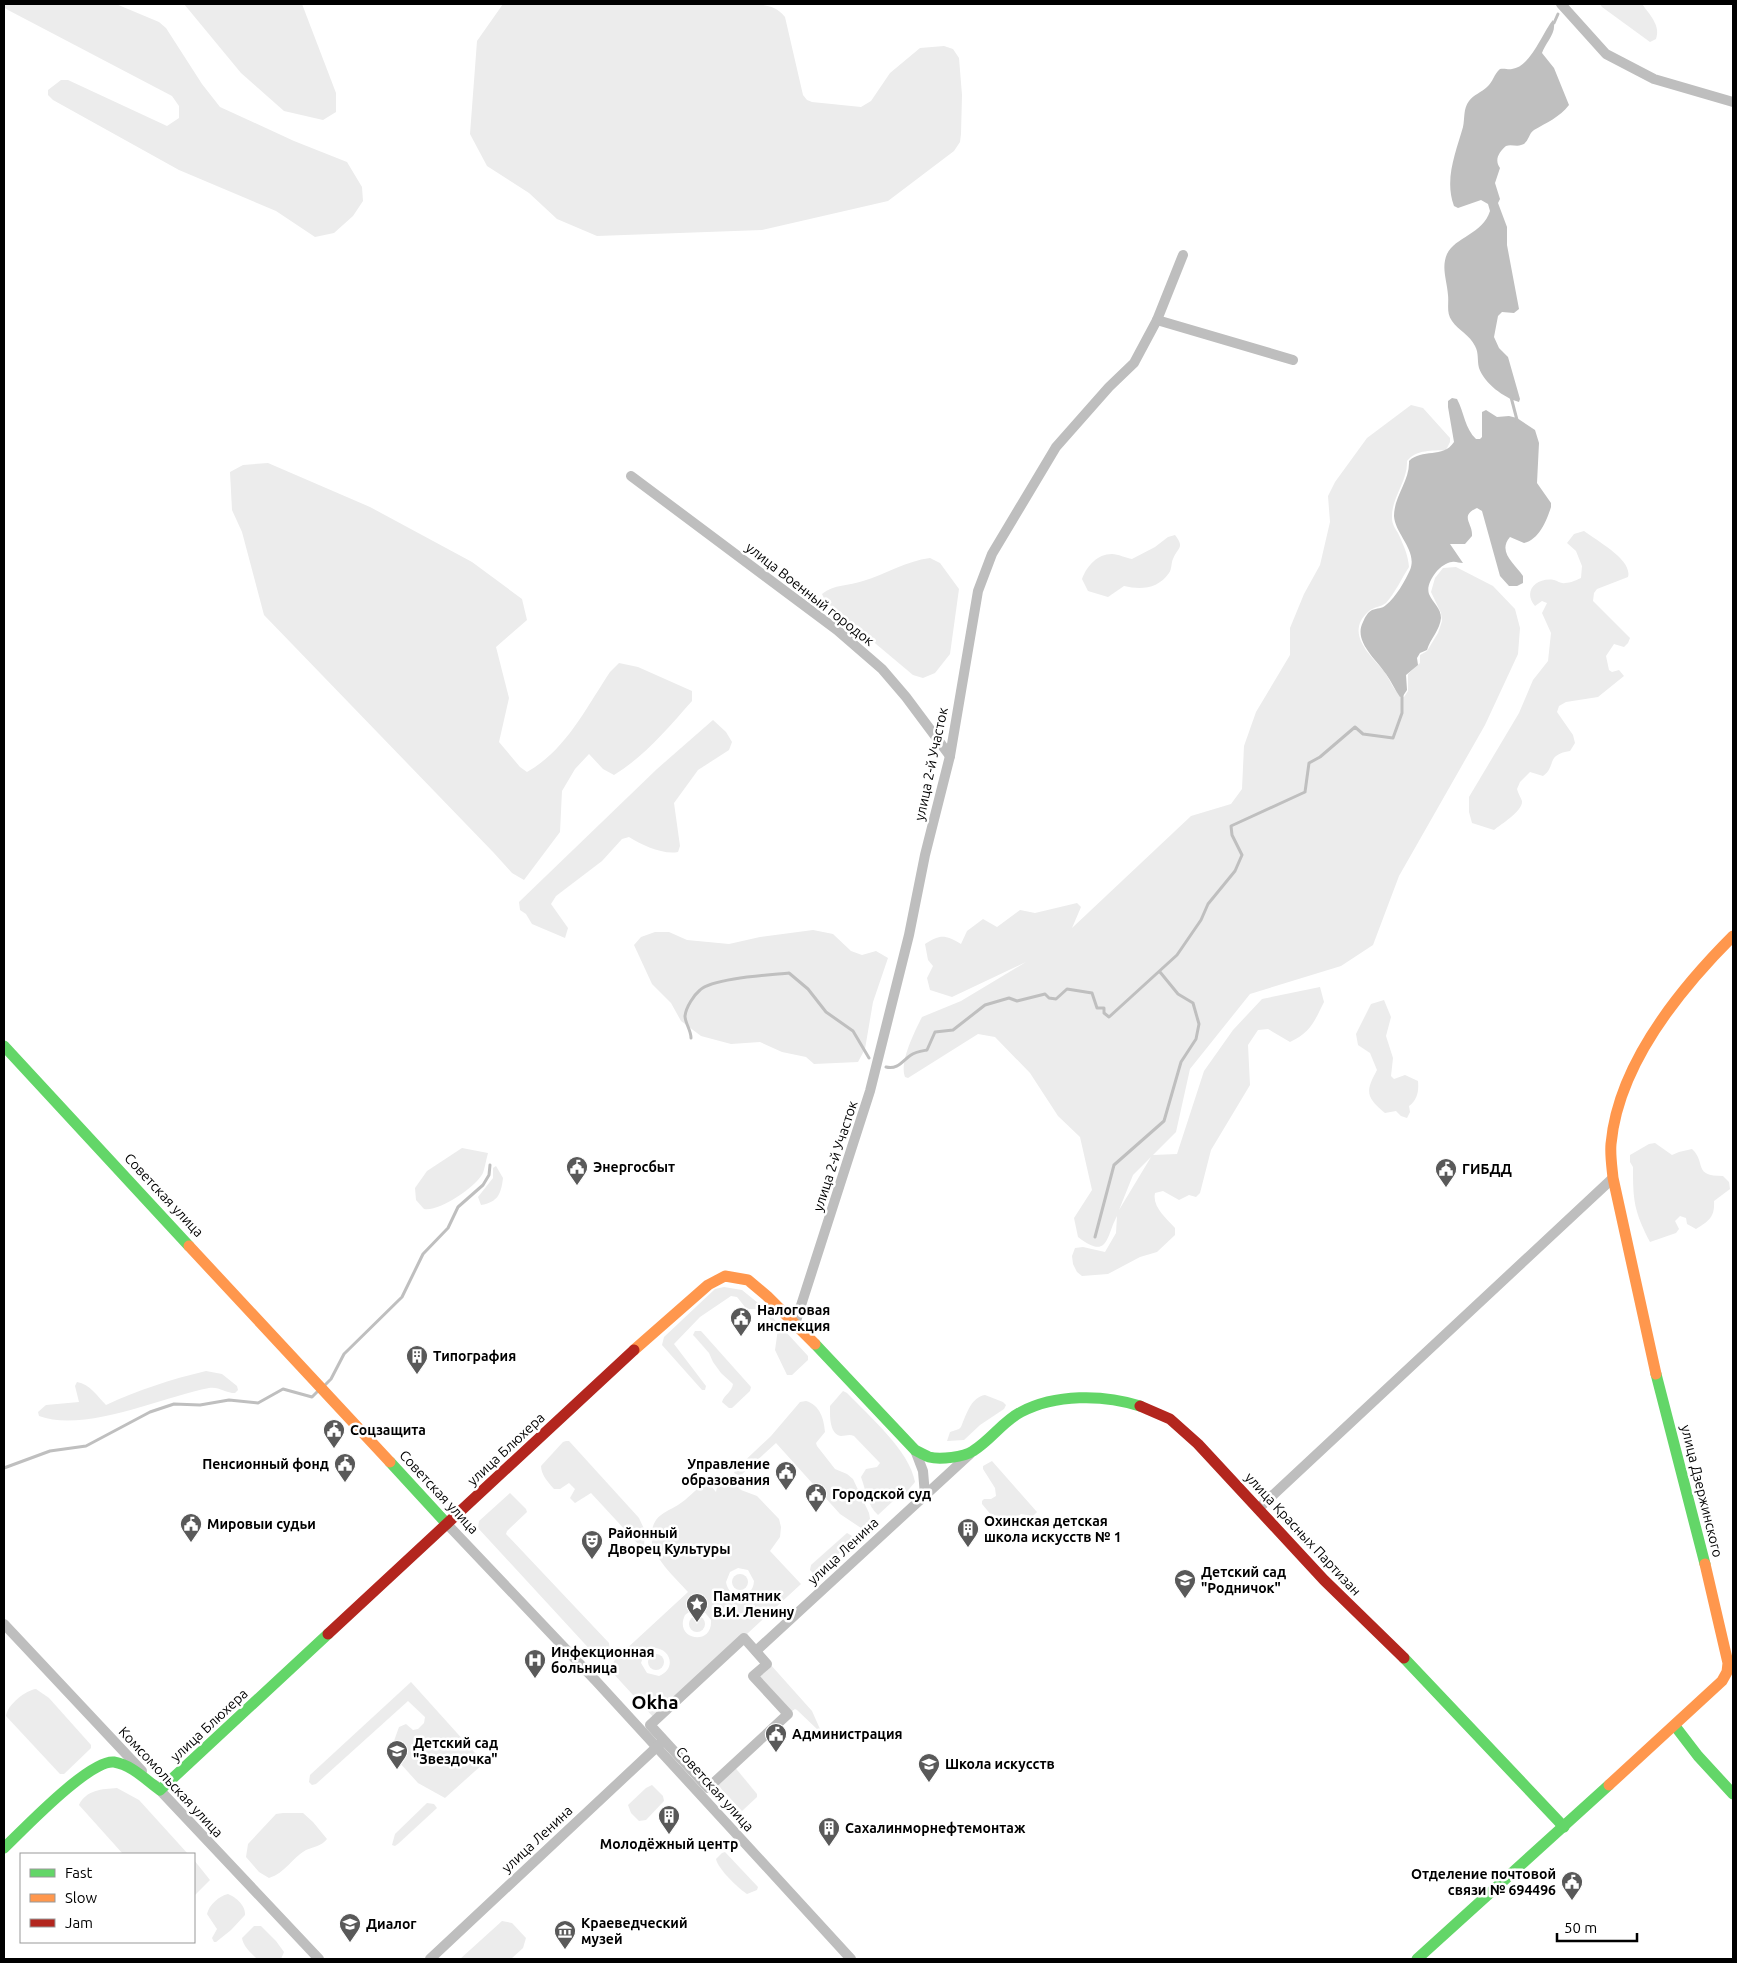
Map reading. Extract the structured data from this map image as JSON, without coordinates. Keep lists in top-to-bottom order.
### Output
{
  "streets": {
    "street": [
      "улица Военный городок",
      "улица 2-й Участок",
      "Советская улица",
      "улица Блюхера",
      "улица Дзержинского",
      "улица Красных Партизан",
      "улица Ленина",
      "Комсомольская улица"
    ]
  },
  "crossings": [
    ["улица Военный городок", "улица 2-й Участок"],
    ["улица 2-й Участок", "улица Блюхера"],
    ["Советская улица", "улица Блюхера"],
    ["Советская улица", "улица Ленина"],
    ["улица Блюхера", "улица Красных Партизан"],
    ["улица Блюхера", "улица Ленина"],
    ["улица Блюхера", "Комсомольская улица"],
    ["улица Дзержинского", "улица Красных Партизан"],
    ["улица Красных Партизан", "улица Ленина"]
  ],
  "districts": ["Okha"],
  "places": {
    "public building": [
      "Энергосбыт",
      "ГИБДД",
      "Налоговая инспекция",
      "Соцзащита",
      "Пенсионный фонд",
      "Управление образования",
      "Городской суд",
      "Мировыи судьи",
      "Администрация",
      "Отделение почтовой связи № 694496"
    ],
    "building": [
      "Типография",
      "Охинская детская школа искусств № 1",
      "Молодёжный центр",
      "Сахалинморнефтемонтаж"
    ],
    "theatre": ["Районный Дворец Культуры"],
    "school or university": [
      "Детский сад \"Родничок\"",
      "Детский сад \"Звездочка\"",
      "Школа искусств",
      "Диалог"
    ],
    "place": ["Памятник В.И. Ленину"],
    "hospital": ["Инфекционная больница"],
    "museum": ["Краеведческий музей"]
  },
  "legend": ["Fast", "Slow", "Jam"],
  "scale_bar": "50 m"
}
